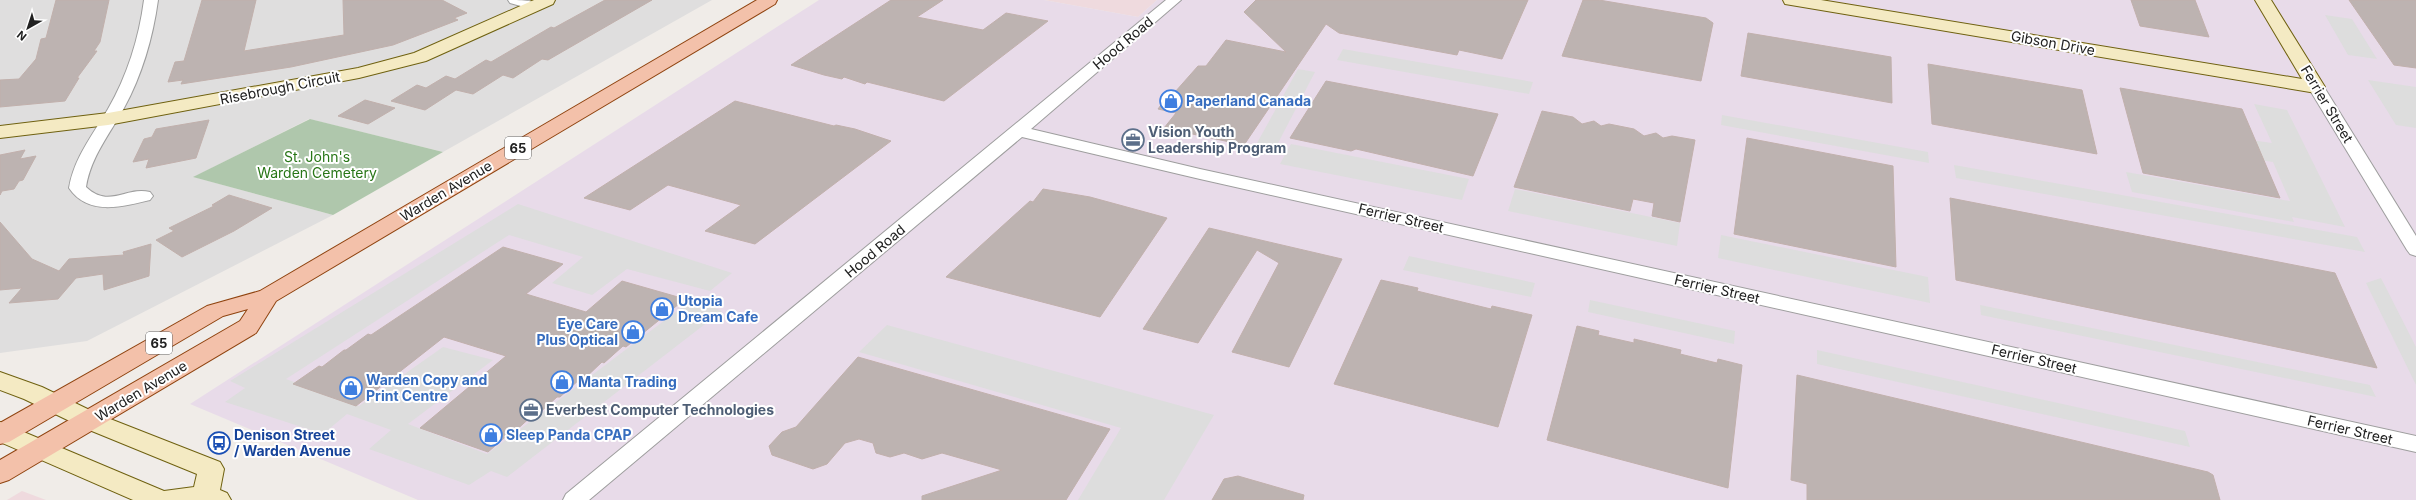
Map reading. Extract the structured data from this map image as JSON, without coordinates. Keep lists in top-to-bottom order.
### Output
{
  "streets": {
    "main road": [
      "Gibson Drive",
      "Risebrough Circuit",
      "Ferrier Street",
      "65",
      "Warden Avenue"
    ],
    "street": ["Hood Road"]
  },
  "crossings": [
    ["Hood Road", "Ferrier Street"],
    ["Gibson Drive", "Ferrier Street"]
  ],
  "parks": ["St. John's Warden Cemetery"],
  "places": {
    "shop": [
      "Paperland Canada",
      "Utopia Dream Cafe",
      "Eye Care Plus Optical",
      "Manta Trading",
      "Warden Copy and Print Centre",
      "Sleep Panda CPAP"
    ],
    "office": ["Vision Youth Leadership Program", "Everbest Computer Technologies"],
    "bus stop": ["Denison Street / Warden Avenue"]
  },
  "north": "bottom left"
}
